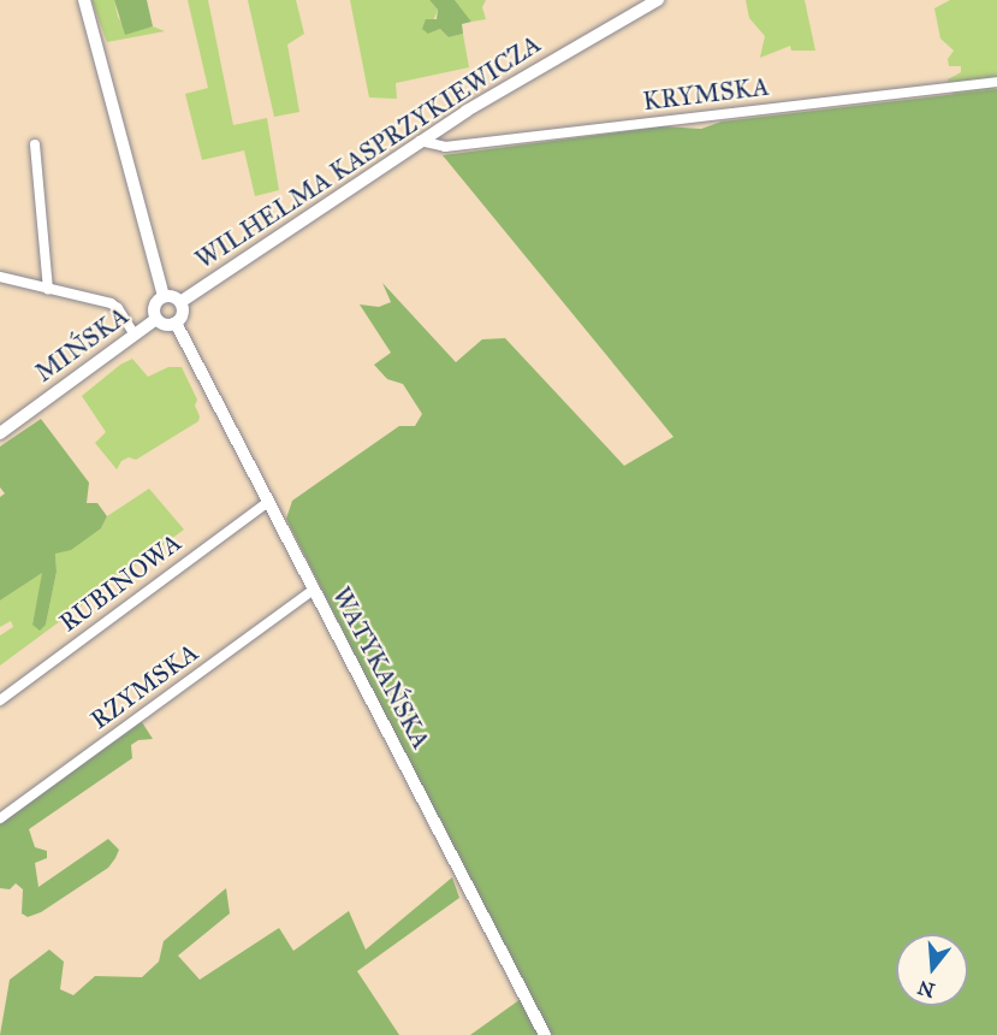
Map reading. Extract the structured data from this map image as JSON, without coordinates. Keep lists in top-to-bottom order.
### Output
{
  "streets": {
    "street": [
      "KRYMSKA",
      "WILHELMA KASPRZYKIEWICZA",
      "MIŃSKA",
      "RUBINOWA",
      "WATYKAŃSKA",
      "RZYMSKA"
    ]
  },
  "crossings": [
    ["KRYMSKA", "WILHELMA KASPRZYKIEWICZA"],
    ["WILHELMA KASPRZYKIEWICZA", "MIŃSKA"],
    ["WILHELMA KASPRZYKIEWICZA", "WATYKAŃSKA"],
    ["MIŃSKA", "WATYKAŃSKA"],
    ["RUBINOWA", "WATYKAŃSKA"],
    ["WATYKAŃSKA", "RZYMSKA"]
  ],
  "north": "bottom"
}
